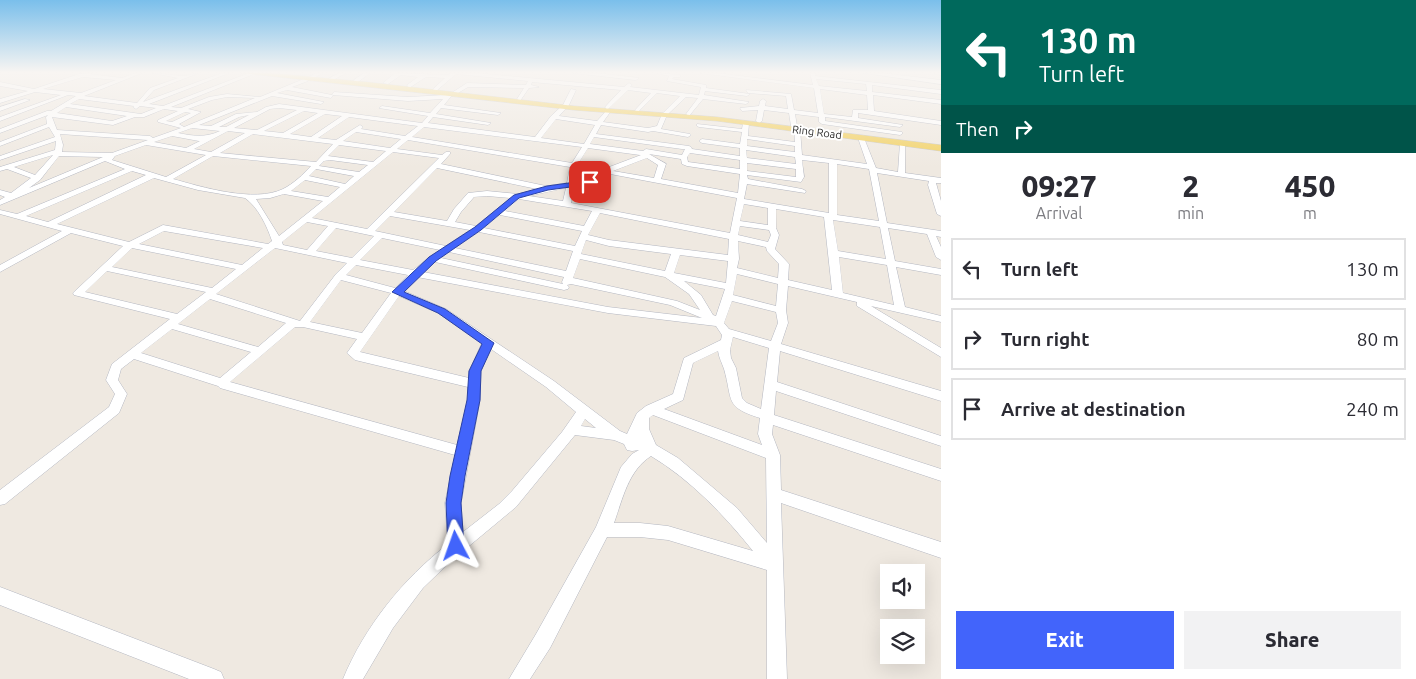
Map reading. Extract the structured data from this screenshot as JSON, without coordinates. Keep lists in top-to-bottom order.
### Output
{
  "streets": {
    "main road": ["Ring Road"]
  },
  "page": {
    "turn": ["130 m", "Turn left"],
    "then": "Then",
    "eta": [
      "09:27",
      "Arrival",
      "2",
      "min",
      "450",
      "m"
    ],
    "list": [
      {
        "name": "Turn left",
        "value": "130 m"
      },
      {
        "name": "Turn right",
        "value": "80 m"
      },
      {
        "name": "Arrive at destination",
        "value": "240 m"
      }
    ],
    "buttons": ["Exit", "Share"]
  }
}
